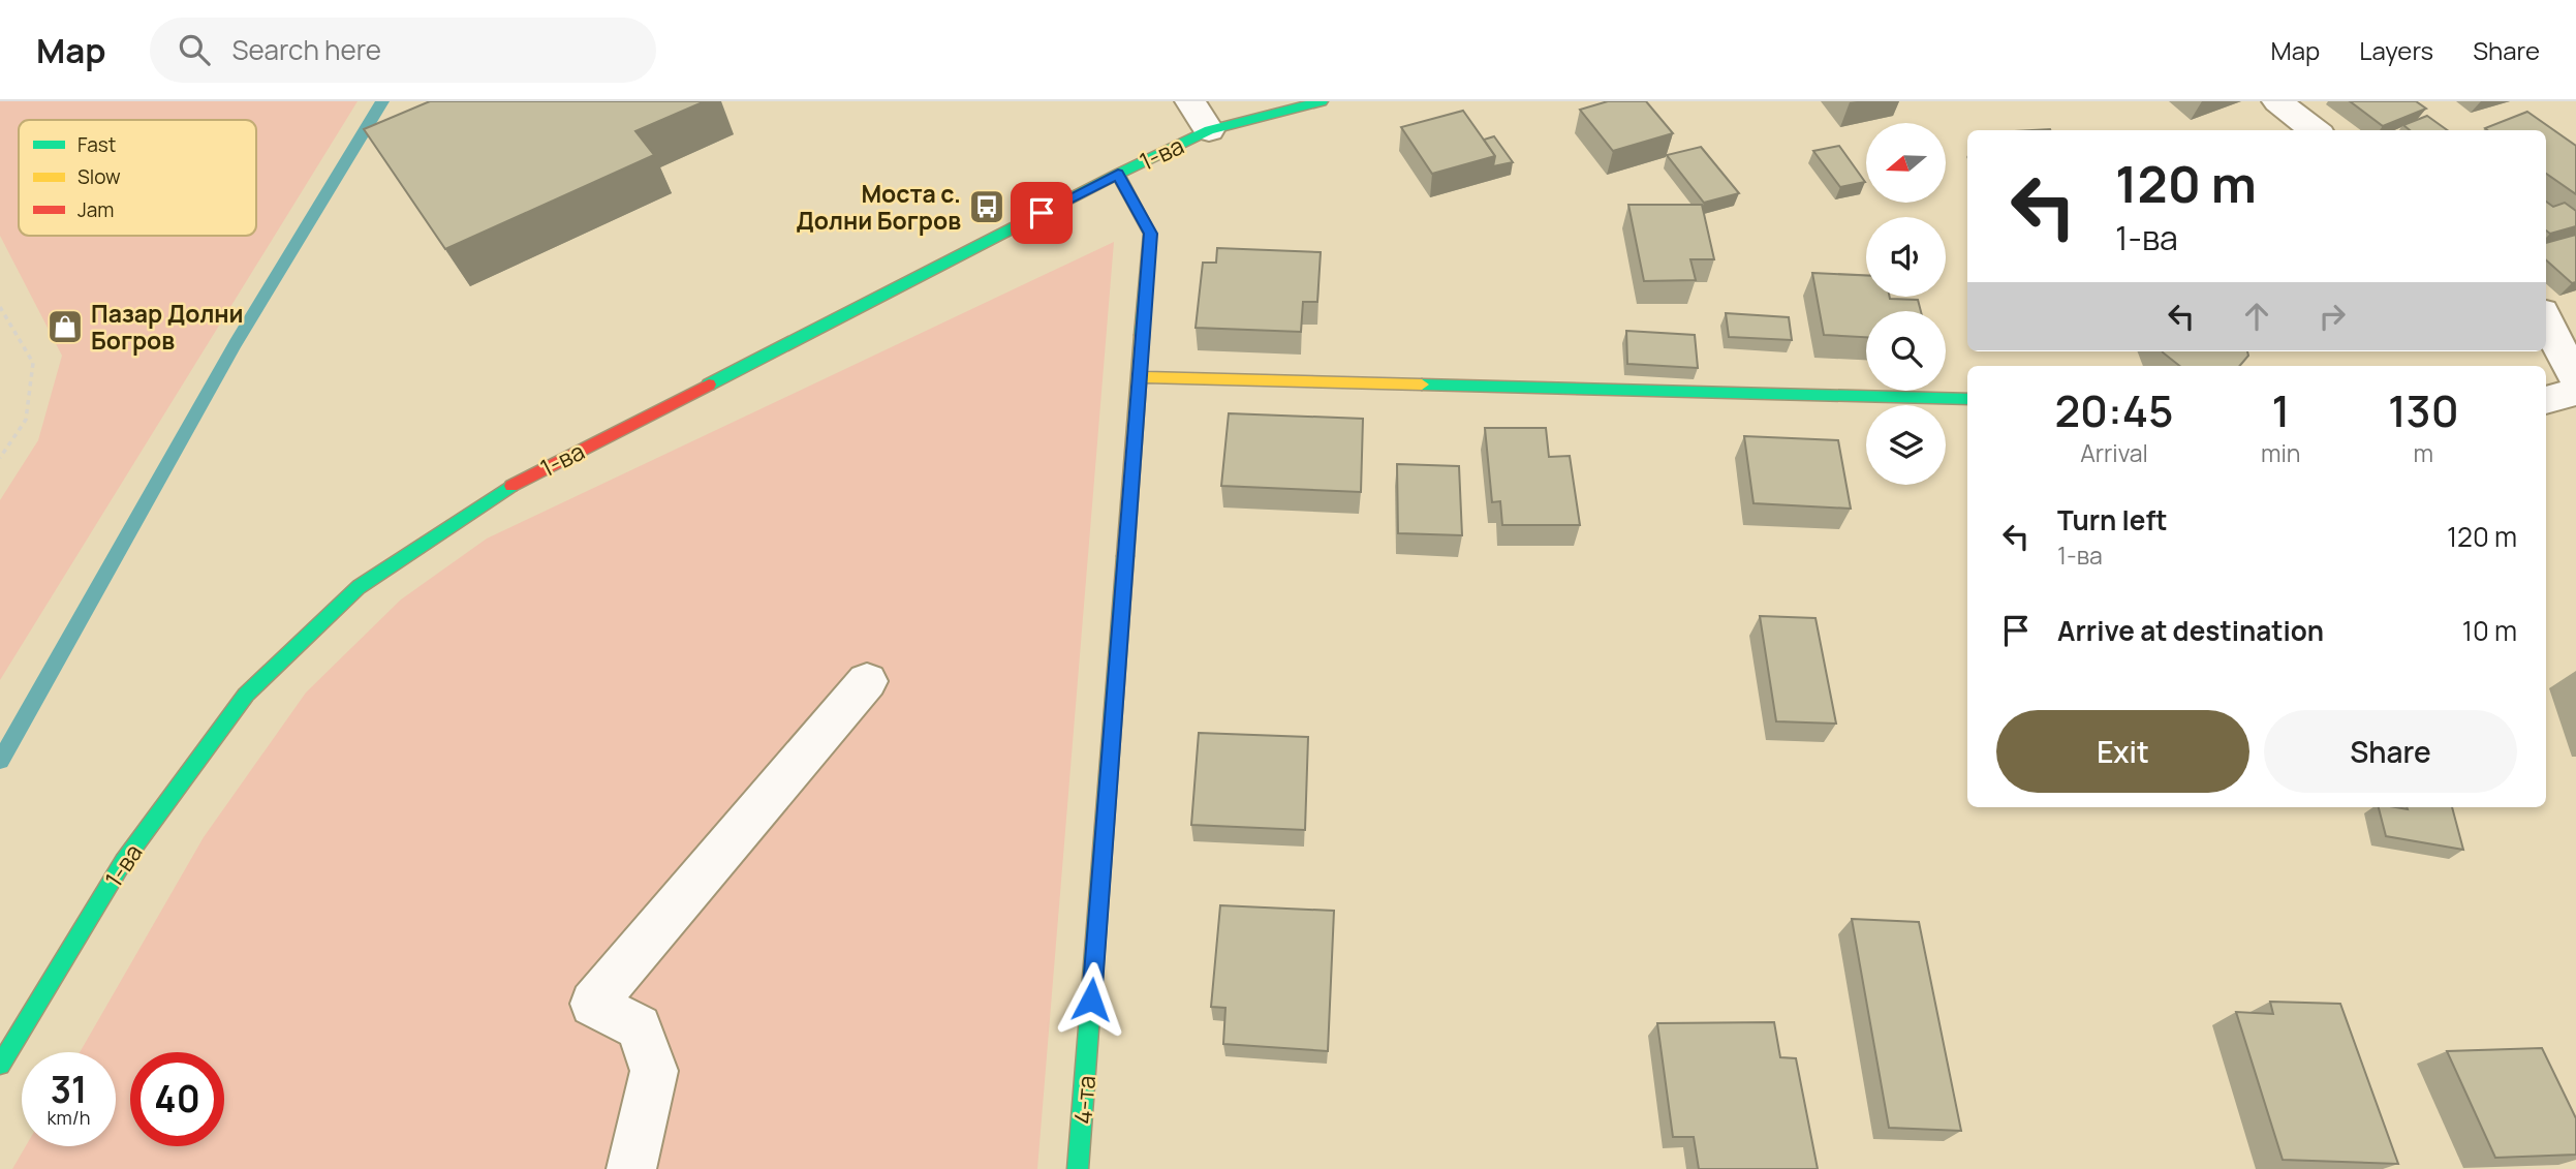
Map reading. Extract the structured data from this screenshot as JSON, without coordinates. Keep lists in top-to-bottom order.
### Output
{
  "streets": {
    "street": ["1-ва", "4-та"]
  },
  "crossings": [
    ["1-ва", "4-та"]
  ],
  "places": {
    "bus stop": ["Моста с. Долни Богров"],
    "shop": ["Пазар Долни Богров"]
  },
  "legend": ["Fast", "Slow", "Jam"],
  "north": "left",
  "page": {
    "header": "Map",
    "search": "Search here",
    "nav": ["Map", "Layers", "Share"],
    "turn": ["120 m", "1-ва"],
    "eta": [
      "20:45",
      "Arrival",
      "1",
      "min",
      "130",
      "m"
    ],
    "list": [
      {
        "name": "Turn left",
        "note": "1-ва",
        "value": "120 m"
      },
      {
        "name": "Arrive at destination",
        "value": "10 m"
      }
    ],
    "buttons": ["Exit", "Share"],
    "speed": "31 km/h",
    "limit": "40"
  }
}
